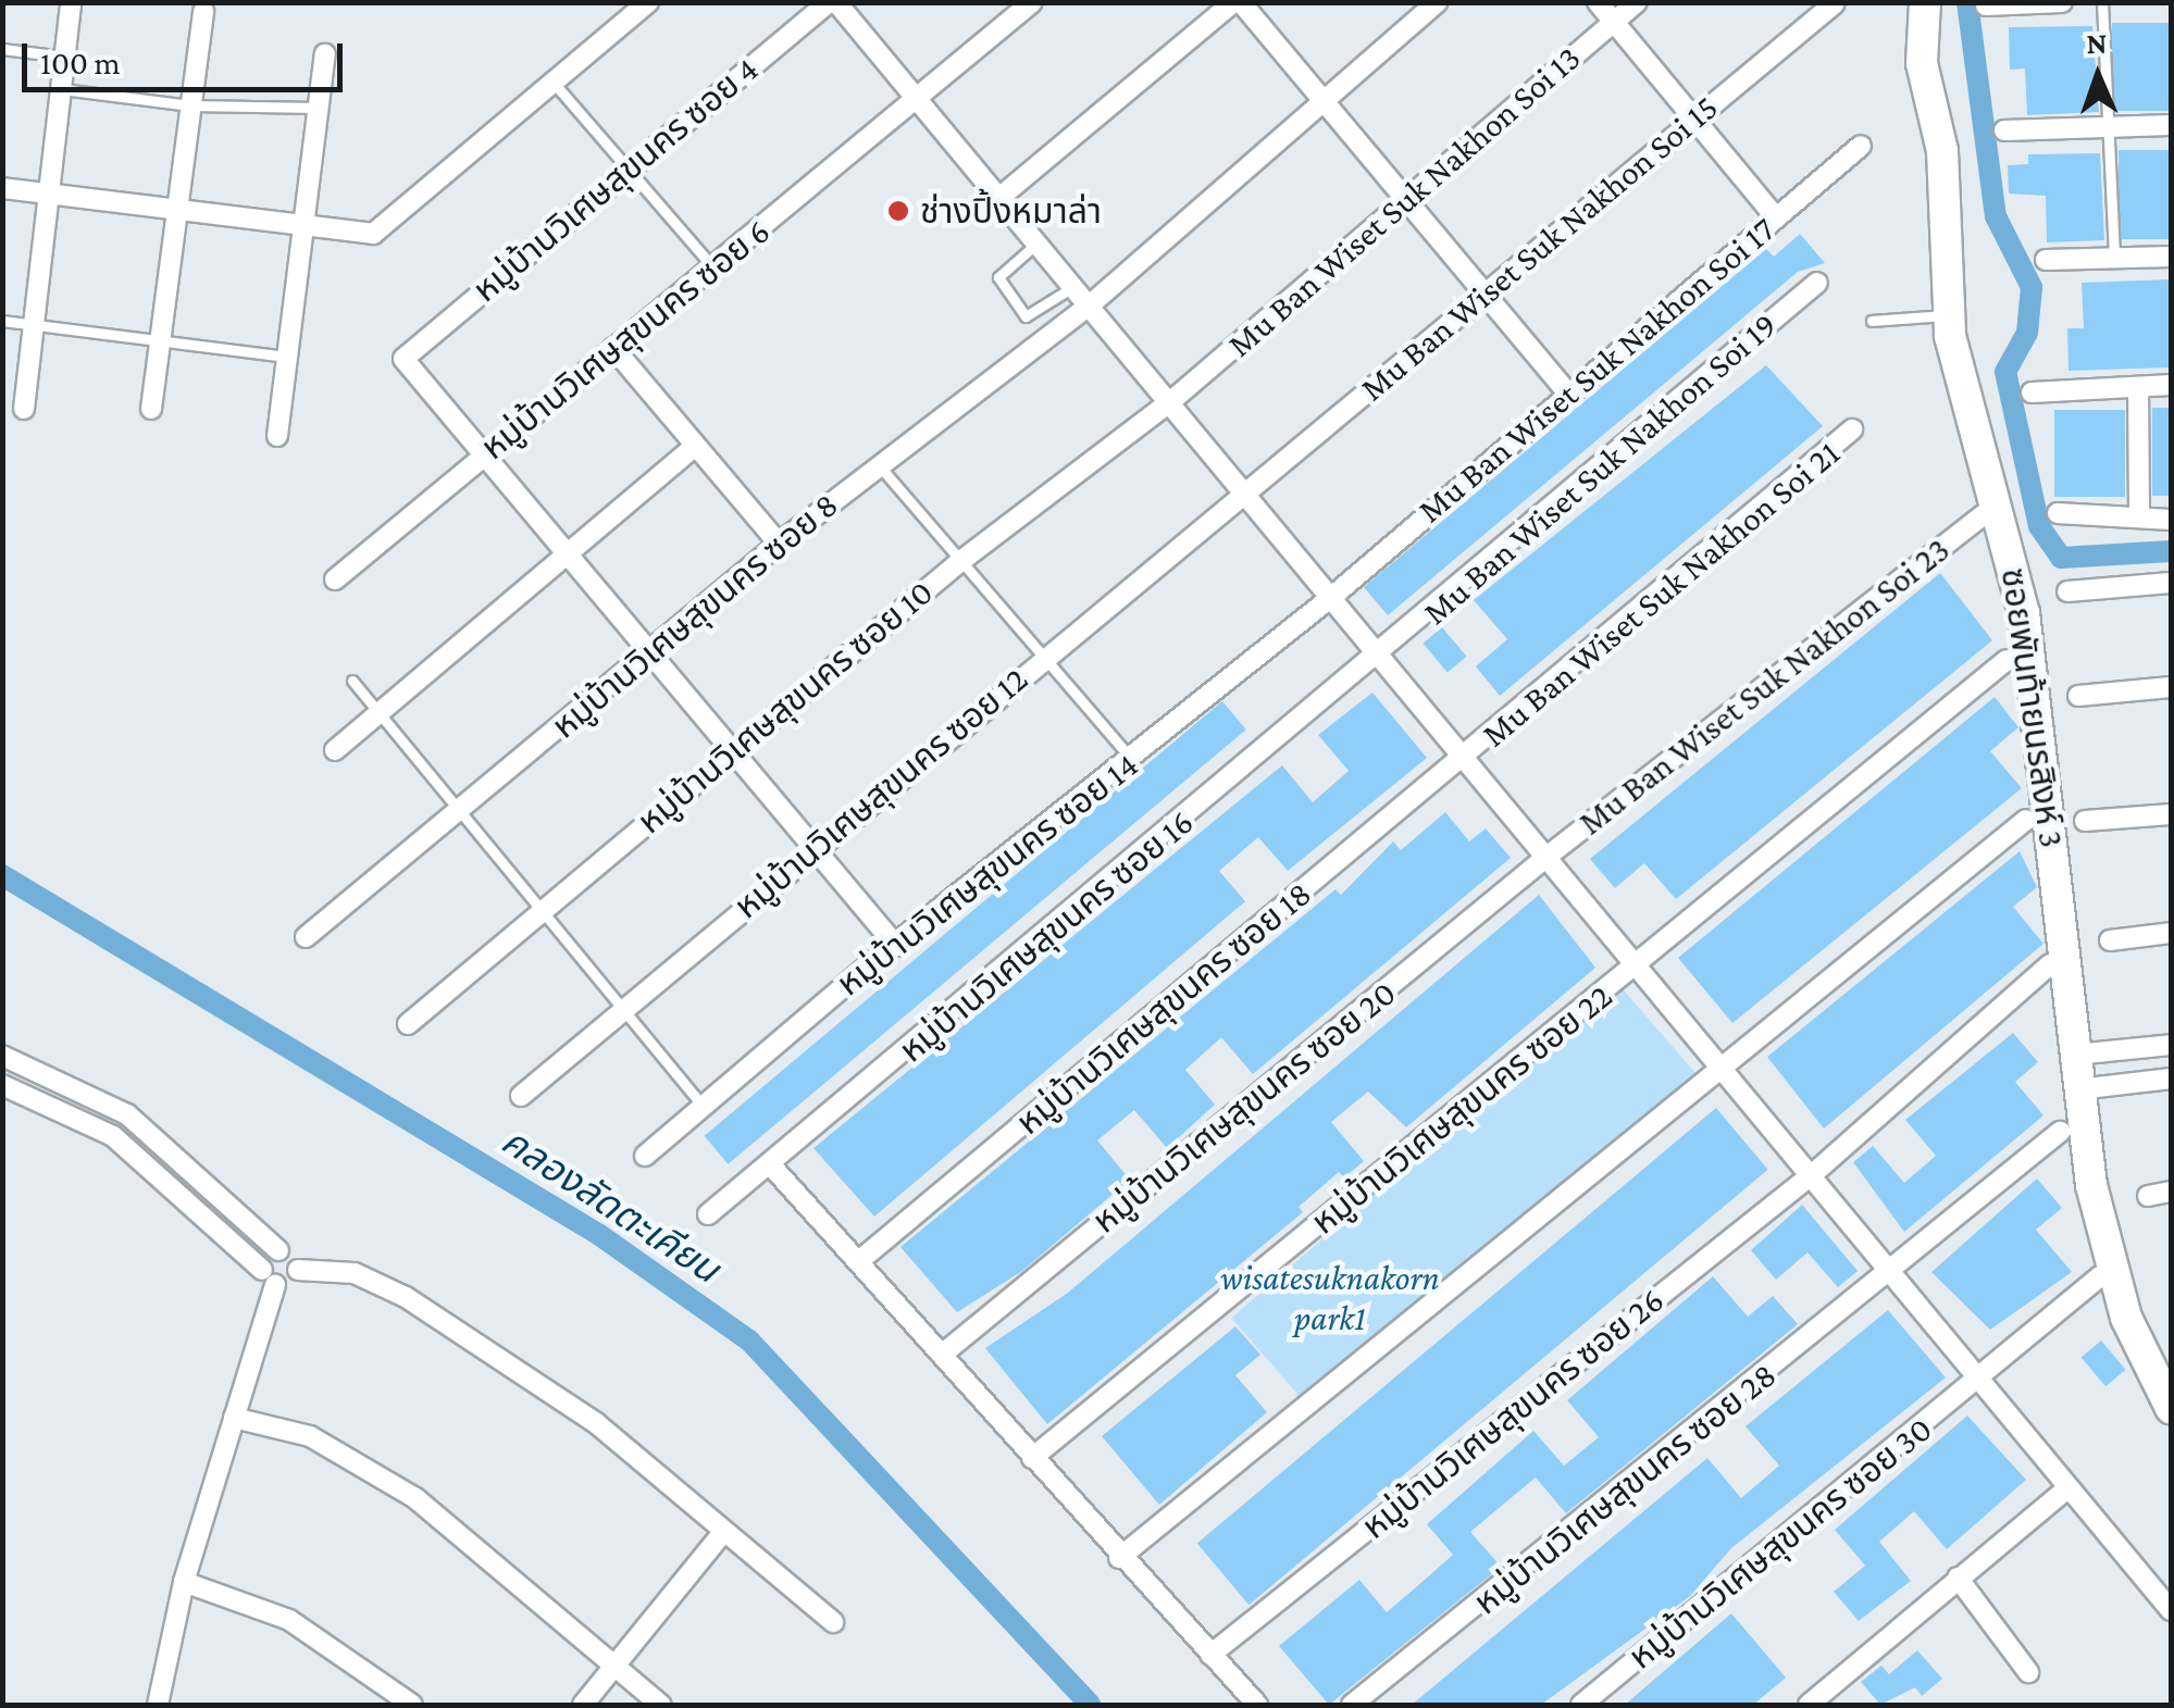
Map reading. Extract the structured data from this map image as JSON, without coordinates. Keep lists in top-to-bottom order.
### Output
{
  "streets": {
    "street": [
      "หมู่บ้านวิเศษสุขนคร ซอย 4",
      "Mu Ban Wiset Suk Nakhon Soi 13",
      "Mu Ban Wiset Suk Nakhon Soi 15",
      "หมู่บ้านวิเศษสุขนคร ซอย 6",
      "Mu Ban Wiset Suk Nakhon Soi 17",
      "Mu Ban Wiset Suk Nakhon Soi 19",
      "Mu Ban Wiset Suk Nakhon Soi 21",
      "หมู่บ้านวิเศษสุขนคร ซอย 8",
      "Mu Ban Wiset Suk Nakhon Soi 23",
      "หมู่บ้านวิเศษสุขนคร ซอย 10",
      "ซอยพันท้ายนรสิงห์ 3",
      "หมู่บ้านวิเศษสุขนคร ซอย 12",
      "หมู่บ้านวิเศษสุขนคร ซอย 14",
      "หมู่บ้านวิเศษสุขนคร ซอย 16",
      "หมู่บ้านวิเศษสุขนคร ซอย 18",
      "หมู่บ้านวิเศษสุขนคร ซอย 20",
      "หมู่บ้านวิเศษสุขนคร ซอย 22",
      "หมู่บ้านวิเศษสุขนคร ซอย 26",
      "หมู่บ้านวิเศษสุขนคร ซอย 28",
      "หมู่บ้านวิเศษสุขนคร ซอย 30"
    ]
  },
  "crossings": [
    ["หมู่บ้านวิเศษสุขนคร ซอย 4", "หมู่บ้านวิเศษสุขนคร ซอย 6"],
    ["Mu Ban Wiset Suk Nakhon Soi 13", "หมู่บ้านวิเศษสุขนคร ซอย 10"],
    ["Mu Ban Wiset Suk Nakhon Soi 15", "หมู่บ้านวิเศษสุขนคร ซอย 12"],
    ["Mu Ban Wiset Suk Nakhon Soi 17", "หมู่บ้านวิเศษสุขนคร ซอย 14"],
    ["Mu Ban Wiset Suk Nakhon Soi 19", "หมู่บ้านวิเศษสุขนคร ซอย 16"],
    ["Mu Ban Wiset Suk Nakhon Soi 21", "หมู่บ้านวิเศษสุขนคร ซอย 18"],
    ["Mu Ban Wiset Suk Nakhon Soi 23", "หมู่บ้านวิเศษสุขนคร ซอย 20"]
  ],
  "water": ["คลองลัดตะเคียน"],
  "parks": ["wisatesuknakorn park1"],
  "places": ["ช่างปิ้งหมาล่า"],
  "scale_bar": "100 m",
  "north": "top"
}
